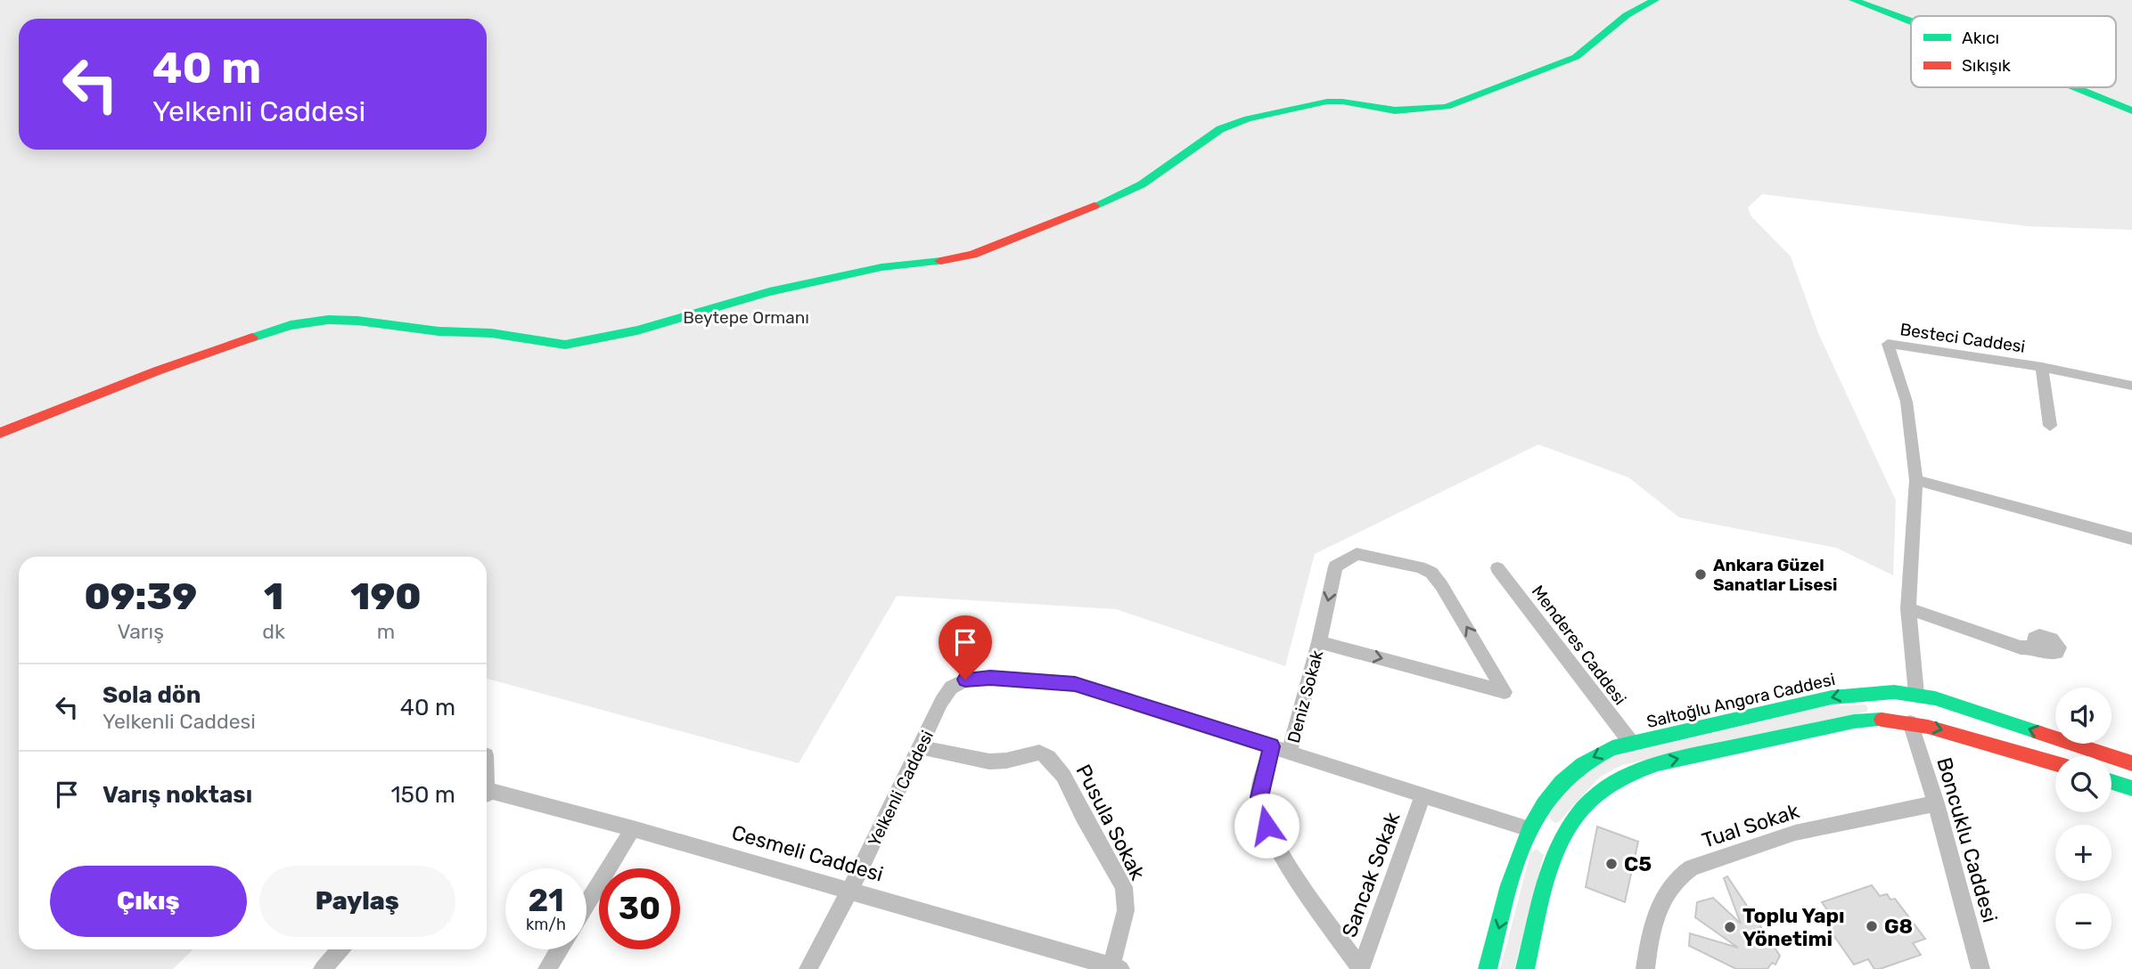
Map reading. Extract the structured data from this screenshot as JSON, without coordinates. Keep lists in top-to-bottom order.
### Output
{
  "streets": {
    "street": [
      "Besteci Caddesi",
      "Menderes Caddesi",
      "Deniz Sokak",
      "Saltoğlu Angora Caddesi",
      "Yelkenli Caddesi",
      "Pusula Sokak",
      "Tual Sokak",
      "Boncuklu Caddesi",
      "Cesmeli Caddesi",
      "Sancak Sokak"
    ]
  },
  "crossings": [
    ["Menderes Caddesi", "Saltoğlu Angora Caddesi"],
    ["Deniz Sokak", "Yelkenli Caddesi"],
    ["Saltoğlu Angora Caddesi", "Yelkenli Caddesi"],
    ["Saltoğlu Angora Caddesi", "Boncuklu Caddesi"],
    ["Yelkenli Caddesi", "Pusula Sokak"],
    ["Yelkenli Caddesi", "Cesmeli Caddesi"],
    ["Yelkenli Caddesi", "Sancak Sokak"],
    ["Pusula Sokak", "Cesmeli Caddesi"],
    ["Tual Sokak", "Boncuklu Caddesi"]
  ],
  "parks": ["Beytepe Ormanı"],
  "places": [
    "Ankara Güzel Sanatlar Lisesi",
    "C5",
    "G8",
    "Toplu Yapı Yönetimi"
  ],
  "legend": ["Akıcı", "Sıkışık"],
  "page": {
    "turn": ["40 m", "Yelkenli Caddesi"],
    "eta": [
      "09:39",
      "Varış",
      "1",
      "dk",
      "190",
      "m"
    ],
    "list": [
      {
        "name": "Sola dön",
        "note": "Yelkenli Caddesi",
        "value": "40 m"
      },
      {
        "name": "Varış noktası",
        "value": "150 m"
      }
    ],
    "map_buttons": ["+", "−"],
    "buttons": ["Çıkış", "Paylaş"],
    "speed": "21 km/h",
    "limit": "30"
  }
}
